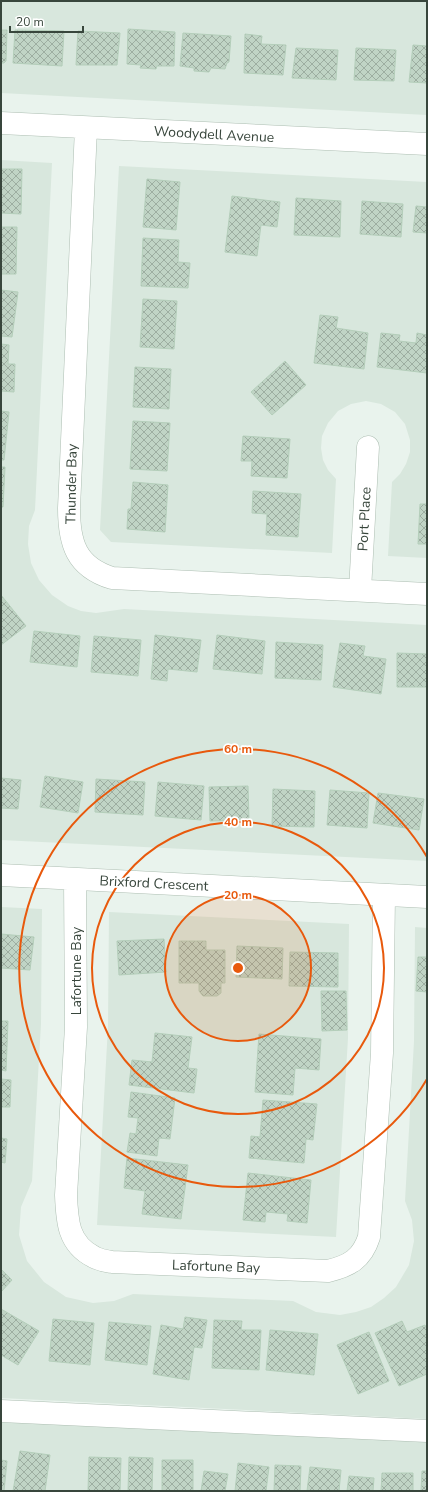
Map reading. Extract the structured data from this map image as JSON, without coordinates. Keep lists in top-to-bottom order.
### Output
{
  "streets": {
    "street": [
      "Woodydell Avenue",
      "Thunder Bay",
      "Port Place",
      "Brixford Crescent",
      "Lafortune Bay"
    ]
  },
  "crossings": [
    ["Woodydell Avenue", "Thunder Bay"],
    ["Thunder Bay", "Port Place"],
    ["Brixford Crescent", "Lafortune Bay"]
  ],
  "scale_bar": "20 m",
  "rings": ["60 m", "40 m", "20 m"]
}
